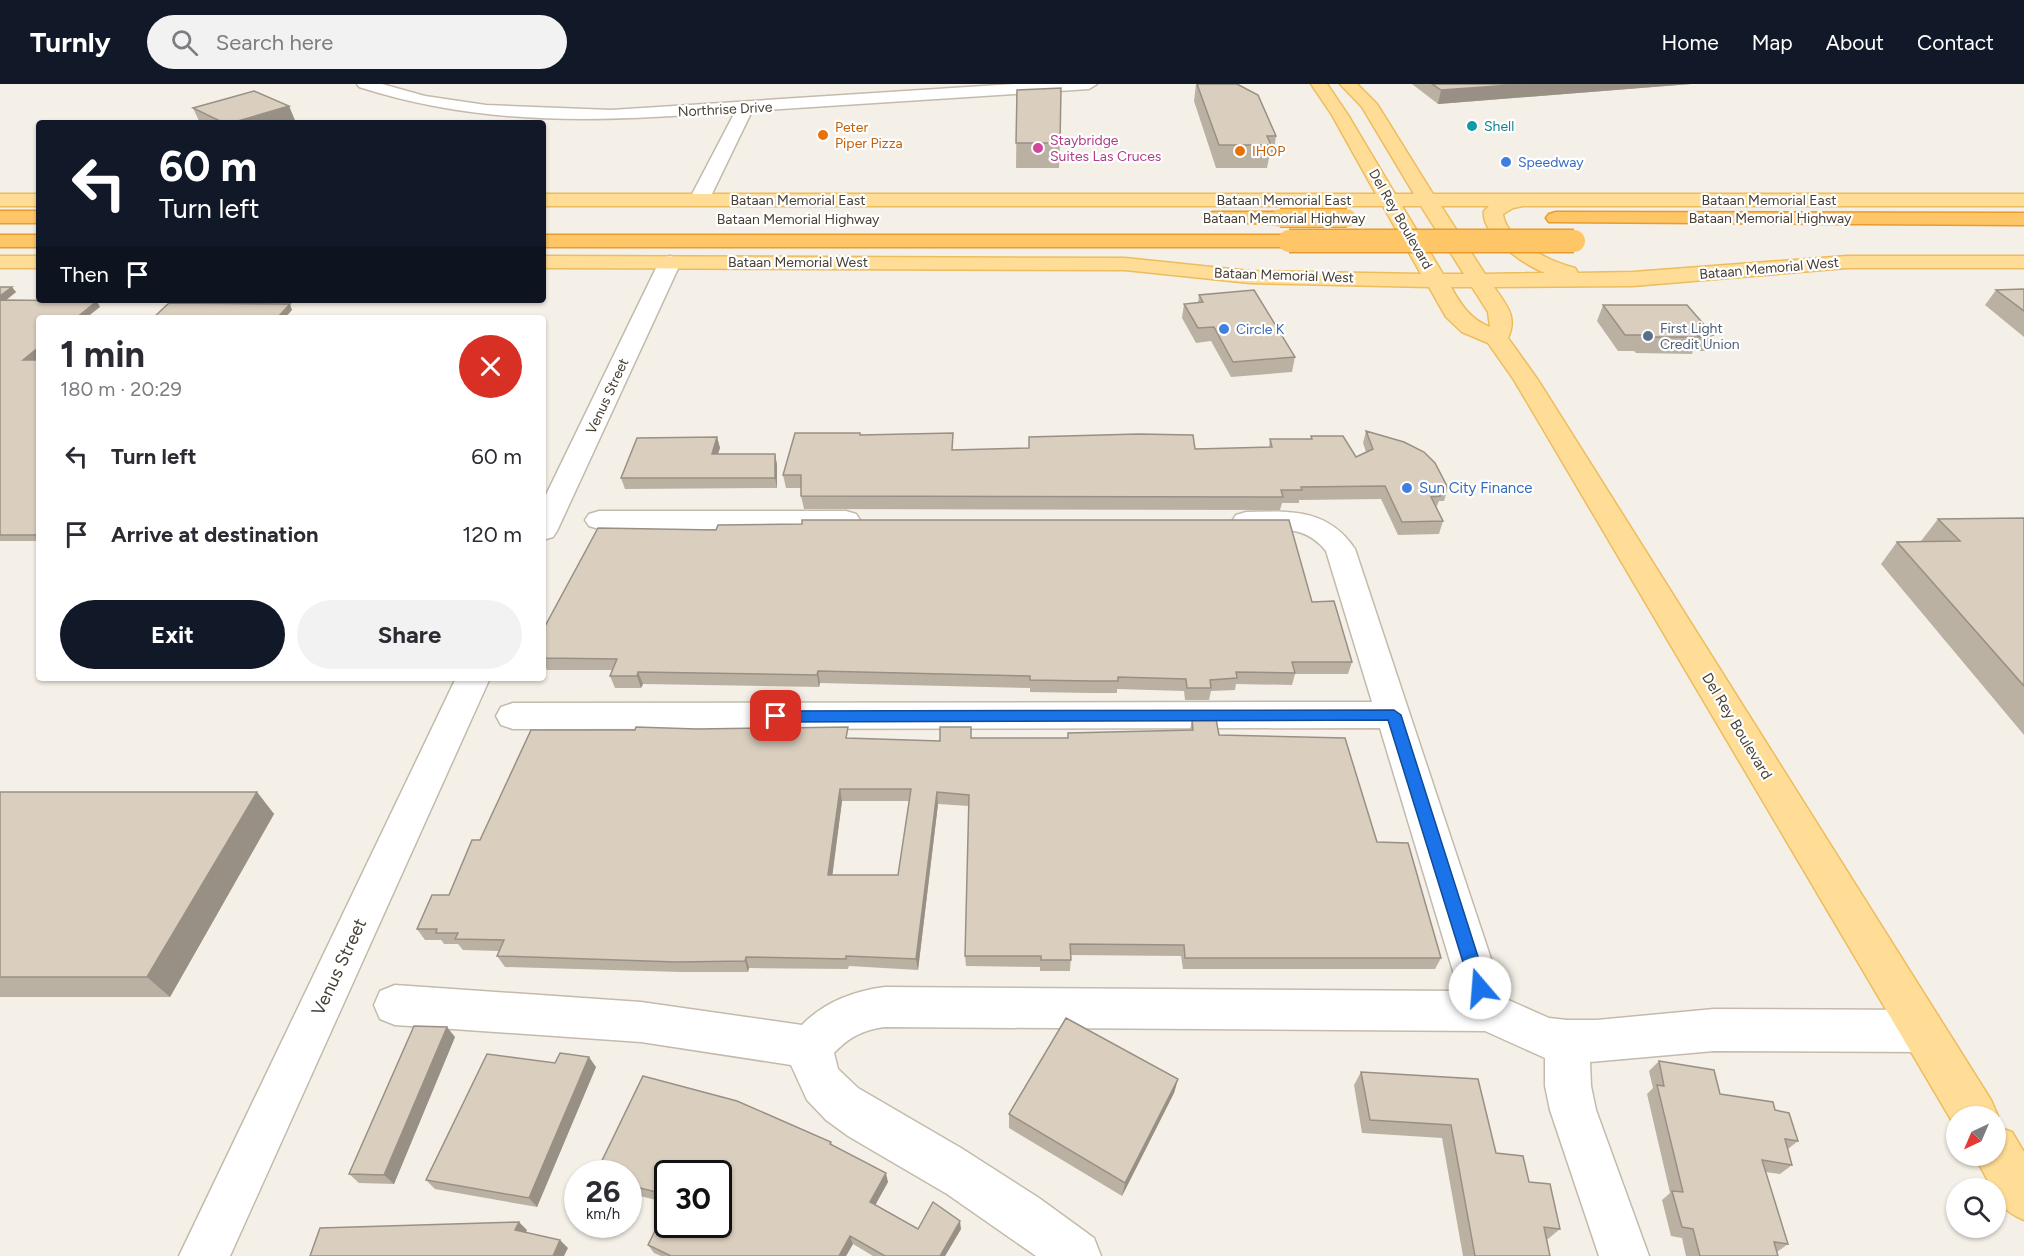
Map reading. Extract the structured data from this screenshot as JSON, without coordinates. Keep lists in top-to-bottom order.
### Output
{
  "streets": {
    "highway": ["Bataan Memorial Highway"],
    "main road": ["Bataan Memorial East", "Del Rey Boulevard", "Bataan Memorial West"],
    "street": ["Northrise Drive", "Venus Street"]
  },
  "crossings": [
    ["Bataan Memorial East", "Del Rey Boulevard"],
    ["Del Rey Boulevard", "Bataan Memorial West"],
    ["Bataan Memorial West", "Venus Street"]
  ],
  "places": [
    "Shell",
    "Peter Piper Pizza",
    "Staybridge Suites Las Cruces",
    "IHOP",
    "Speedway",
    "Circle K",
    "First Light Credit Union",
    "Sun City Finance"
  ],
  "north": "bottom left",
  "page": {
    "header": "Turnly",
    "search": "Search here",
    "nav": [
      "Home",
      "Map",
      "About",
      "Contact"
    ],
    "turn": ["60 m", "Turn left"],
    "then": "Then",
    "heading": ["1 min", "180 m · 20:29"],
    "list": [
      {
        "name": "Turn left",
        "value": "60 m"
      },
      {
        "name": "Arrive at destination",
        "value": "120 m"
      }
    ],
    "buttons": ["Exit", "Share"],
    "speed": "26 km/h",
    "limit": "30"
  }
}
